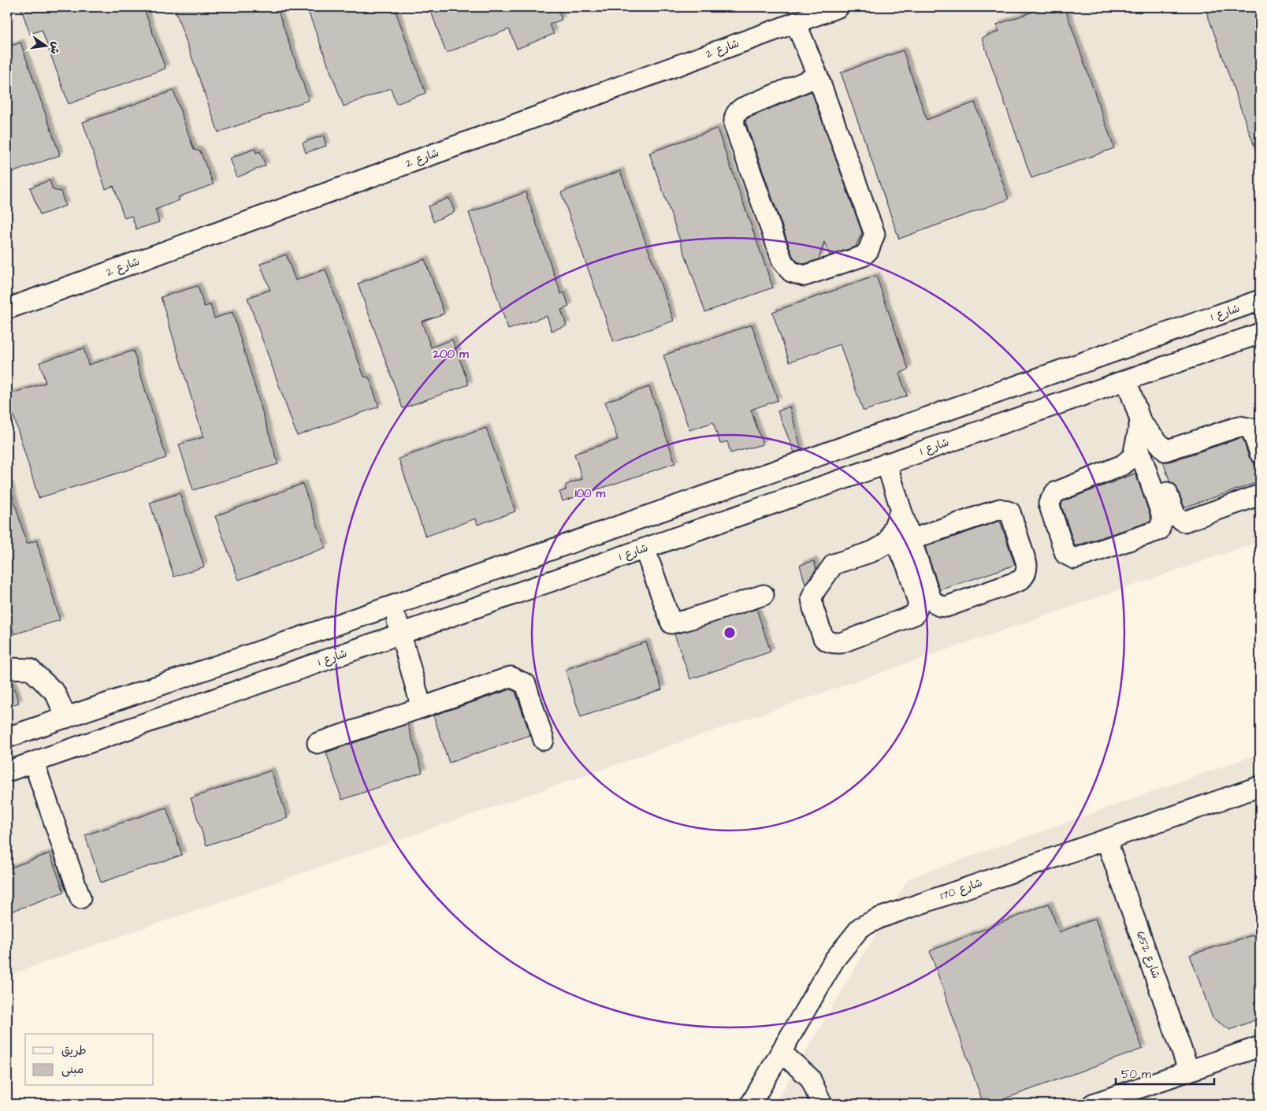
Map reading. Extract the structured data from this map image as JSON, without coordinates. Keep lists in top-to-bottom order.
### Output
{
  "streets": {
    "street": [
      "شارع 2",
      "شارع 1",
      "شارع 170",
      "شارع 652"
    ]
  },
  "crossings": [
    ["شارع 170", "شارع 652"]
  ],
  "legend": ["طريق", "مبنى"],
  "scale_bar": "50 m",
  "north": "right",
  "rings": ["200 m", "100 m"]
}
